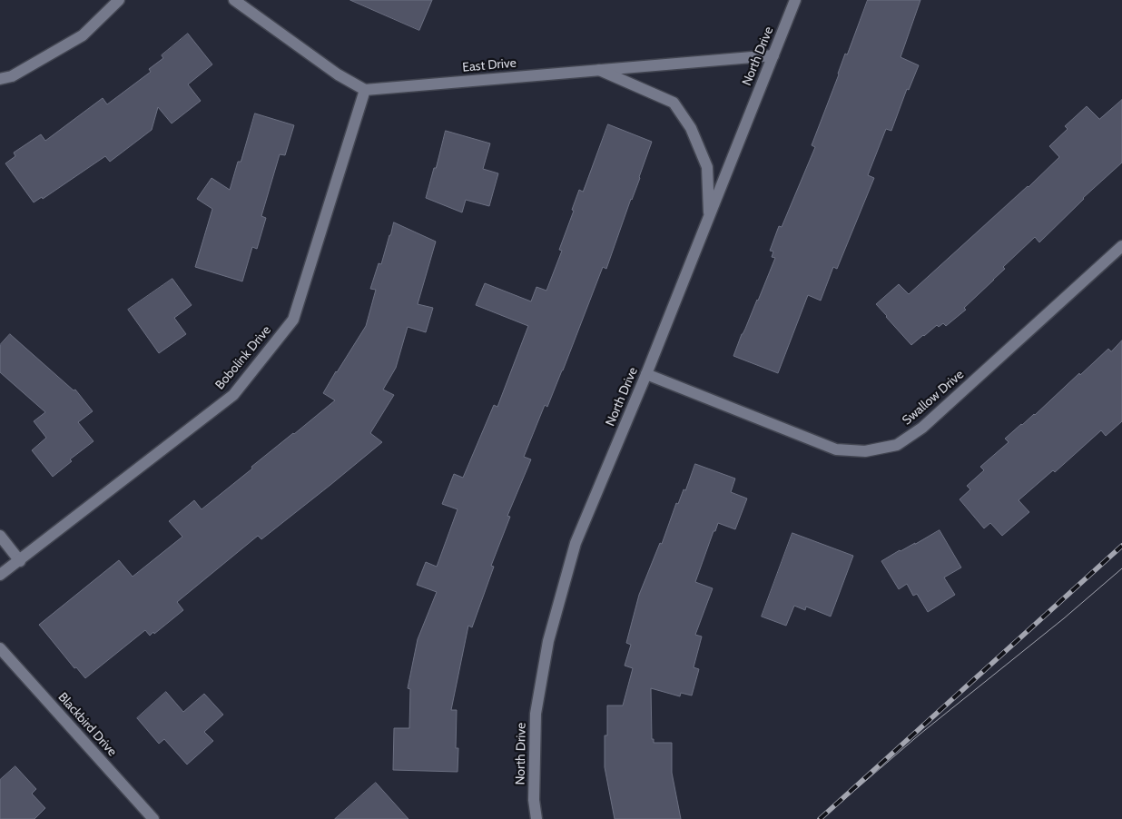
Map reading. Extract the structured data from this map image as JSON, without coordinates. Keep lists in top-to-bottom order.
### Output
{
  "streets": {
    "street": [
      "North Drive",
      "East Drive",
      "Bobolink Drive",
      "Swallow Drive",
      "Blackbird Drive"
    ]
  },
  "crossings": [
    ["North Drive", "East Drive"],
    ["North Drive", "Swallow Drive"],
    ["East Drive", "Bobolink Drive"]
  ]
}
